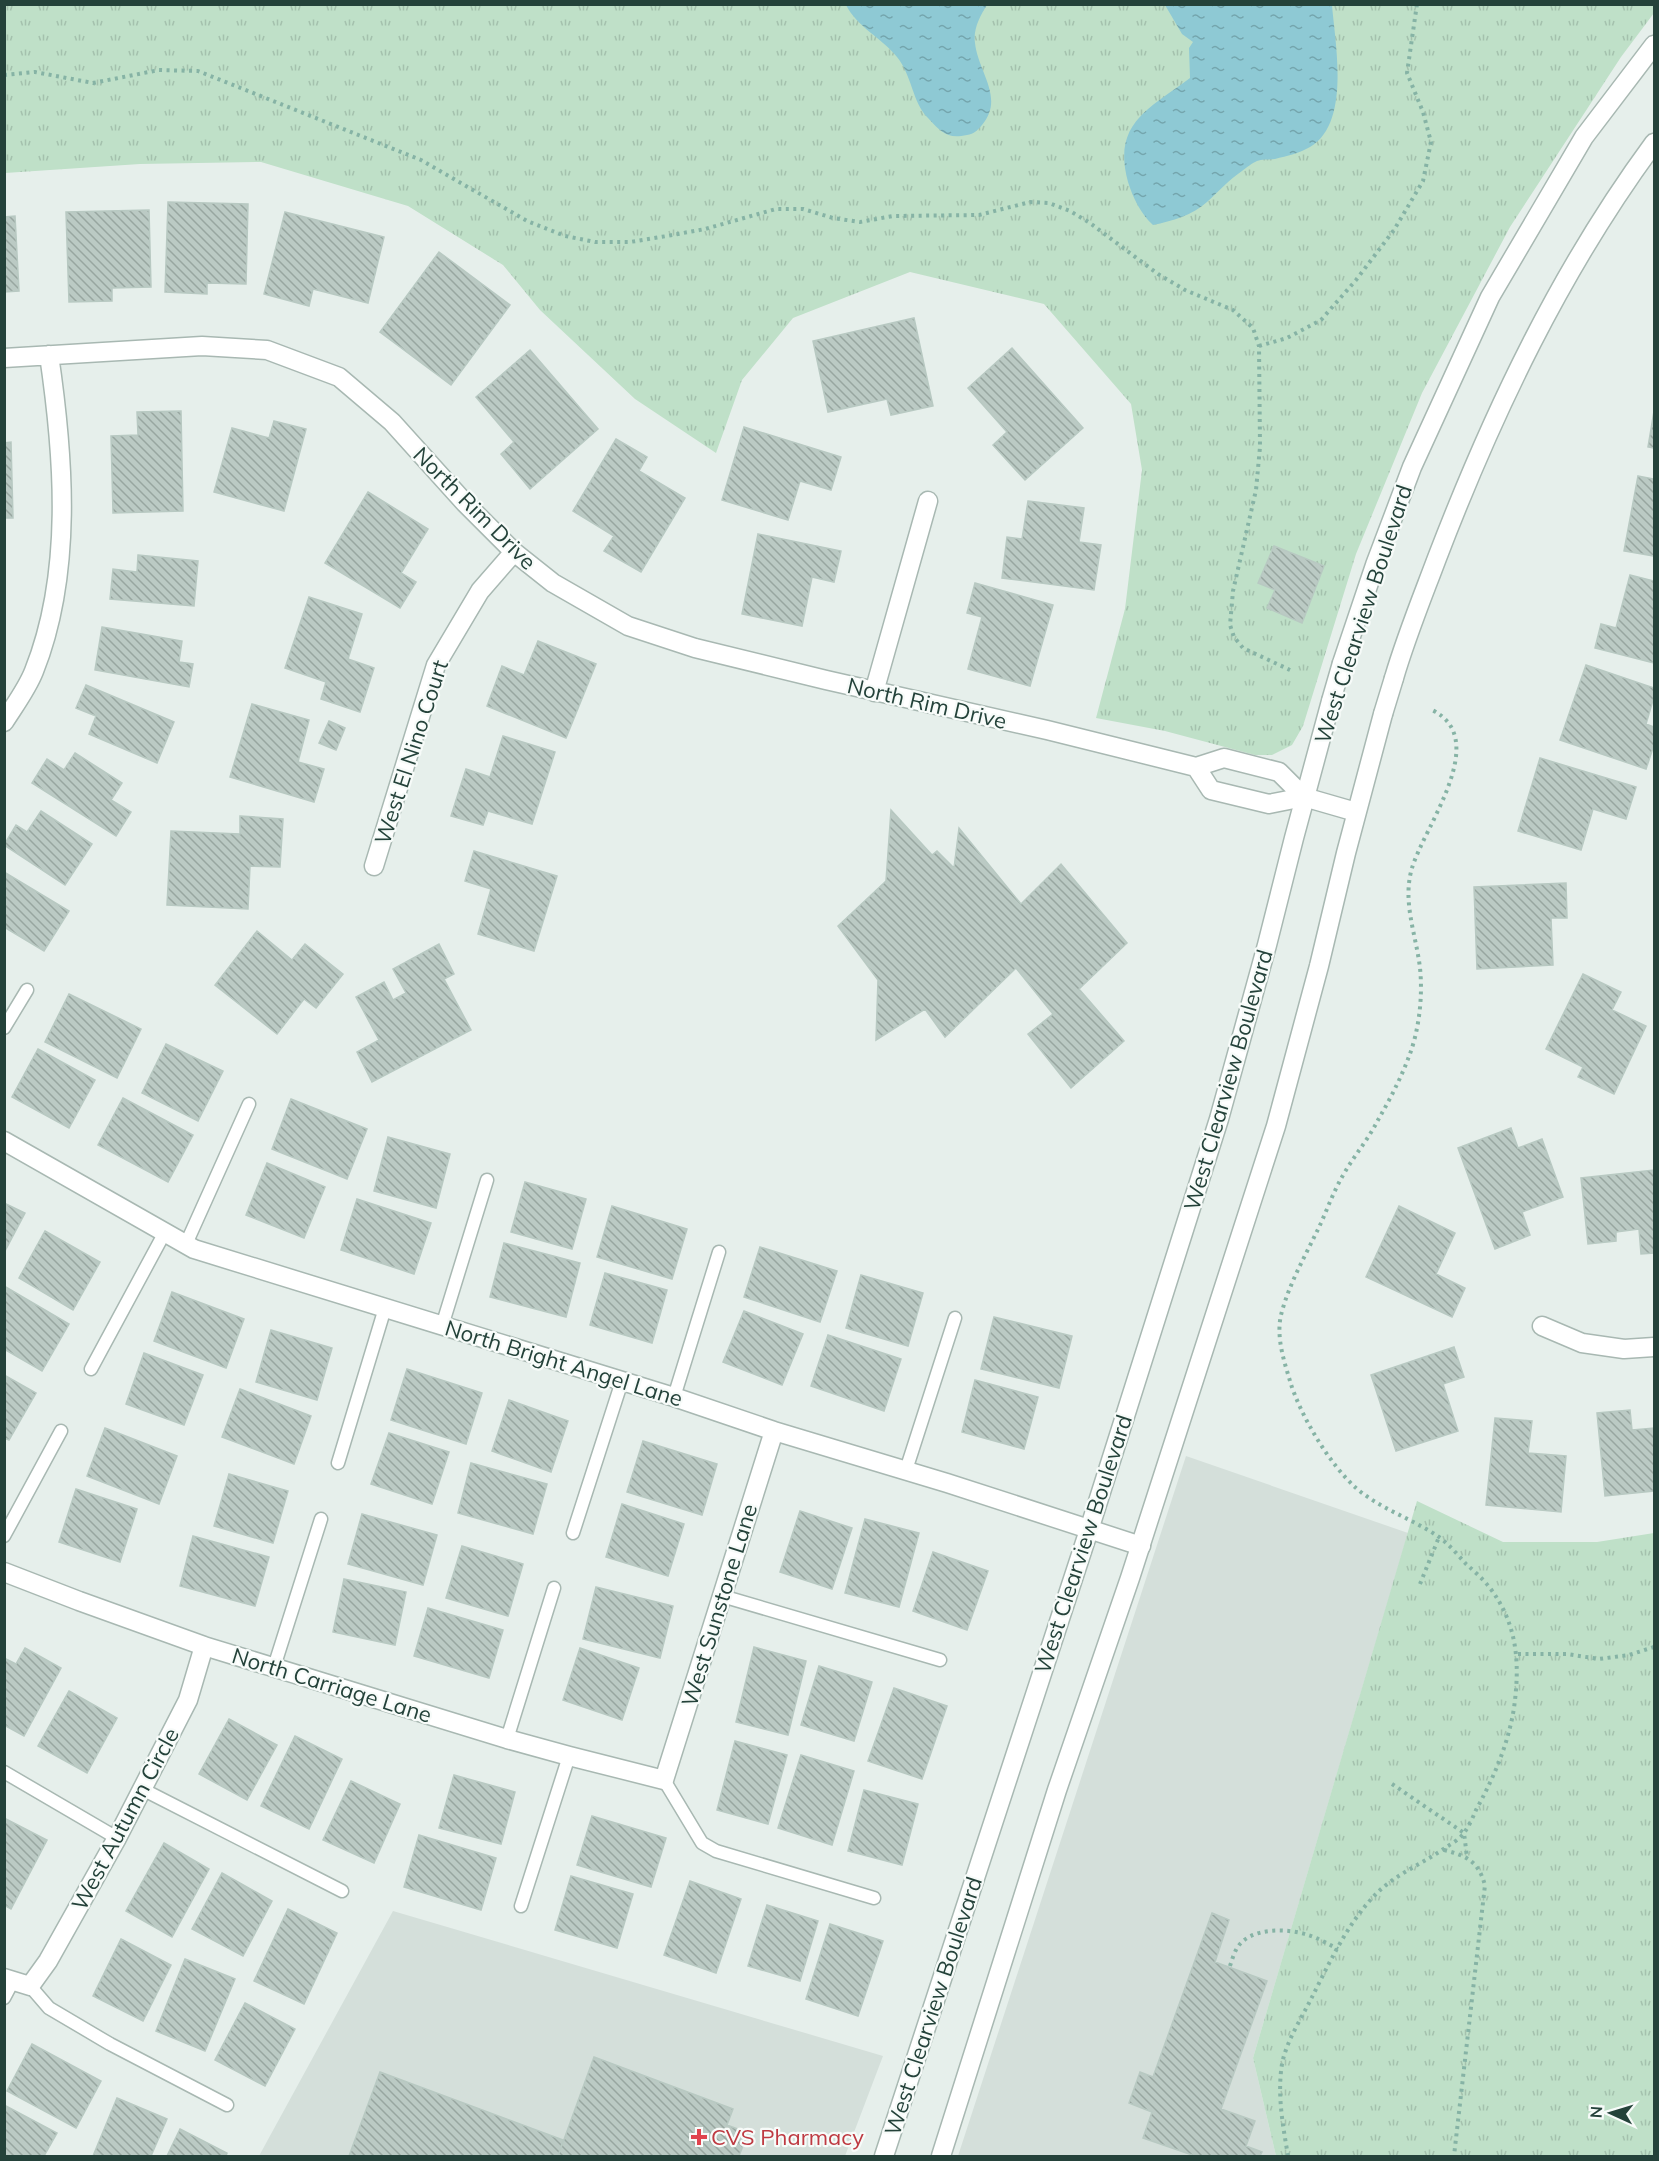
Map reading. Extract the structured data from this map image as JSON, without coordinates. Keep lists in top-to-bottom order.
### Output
{
  "streets": {
    "street": [
      "North Rim Drive",
      "West Clearview Boulevard",
      "West El Nino Court",
      "North Bright Angel Lane",
      "West Sunstone Lane",
      "North Carriage Lane",
      "West Autumn Circle"
    ]
  },
  "crossings": [
    ["North Rim Drive", "West El Nino Court"],
    ["West Clearview Boulevard", "North Bright Angel Lane"],
    ["North Bright Angel Lane", "West Sunstone Lane"],
    ["West Sunstone Lane", "North Carriage Lane"],
    ["North Carriage Lane", "West Autumn Circle"]
  ],
  "places": {
    "health": ["CVS Pharmacy"]
  },
  "north": "left"
}
